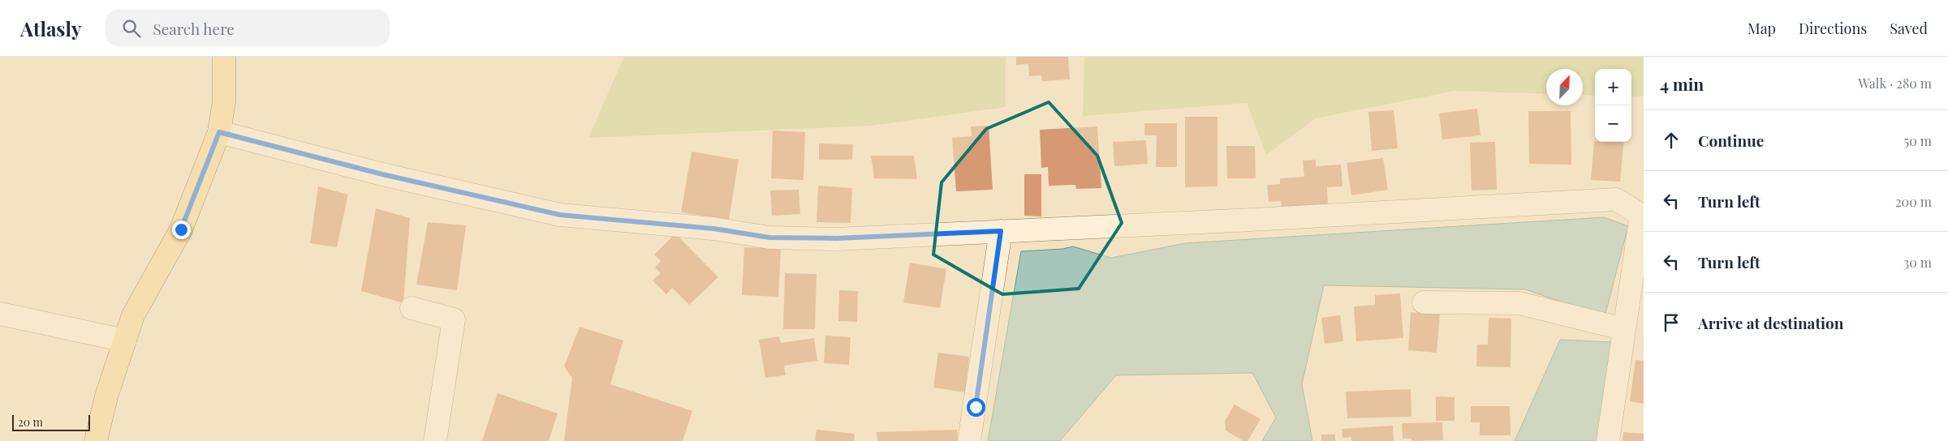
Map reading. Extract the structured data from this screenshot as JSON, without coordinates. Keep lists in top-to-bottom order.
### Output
{
  "scale_bar": "20 m",
  "north": "top right",
  "page": {
    "header": "Atlasly",
    "search": "Search here",
    "nav": ["Map", "Directions", "Saved"],
    "heading": ["4 min", "Walk · 280 m"],
    "map_buttons": ["+", "−"],
    "list": [
      ["Continue", "50 m"],
      ["Turn left", "200 m"],
      ["Turn left", "30 m"],
      "Arrive at destination"
    ],
    "scale": "20 m"
  }
}
